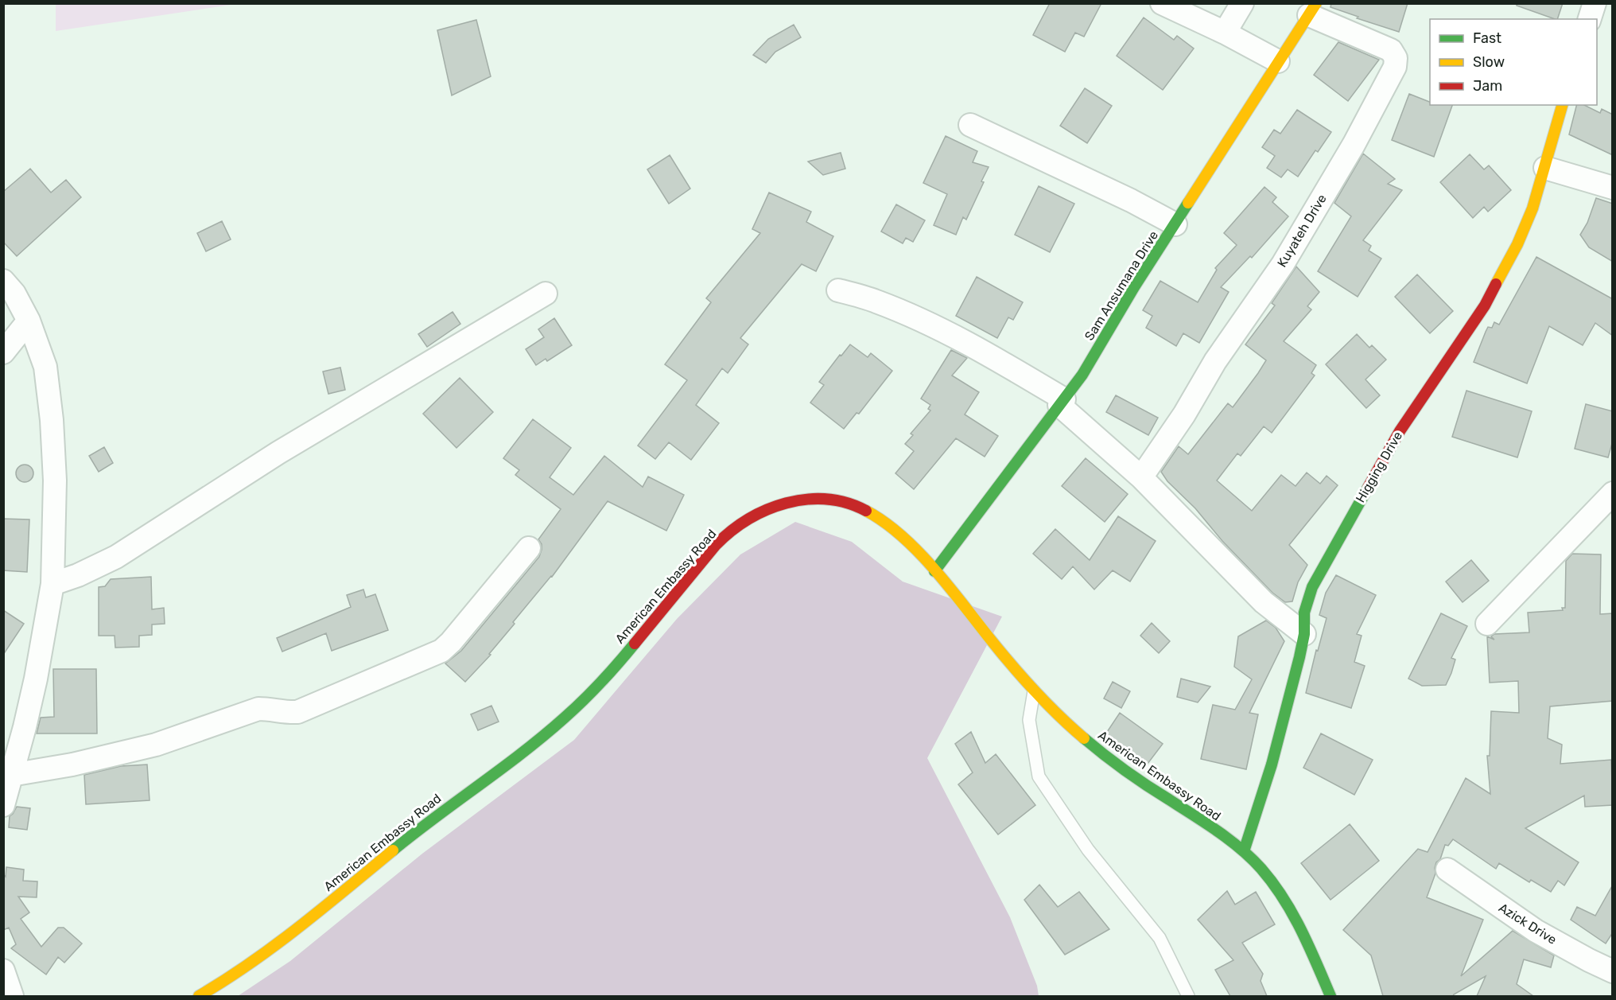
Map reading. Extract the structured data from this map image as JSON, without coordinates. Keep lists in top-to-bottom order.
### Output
{
  "streets": {
    "street": [
      "Kuyateh Drive",
      "Sam Ansumana Drive",
      "Higging Drive",
      "American Embassy Road",
      "Azick Drive"
    ]
  },
  "crossings": [
    ["Kuyateh Drive", "Sam Ansumana Drive"],
    ["Sam Ansumana Drive", "American Embassy Road"],
    ["Higging Drive", "American Embassy Road"]
  ],
  "legend": ["Fast", "Slow", "Jam"]
}
